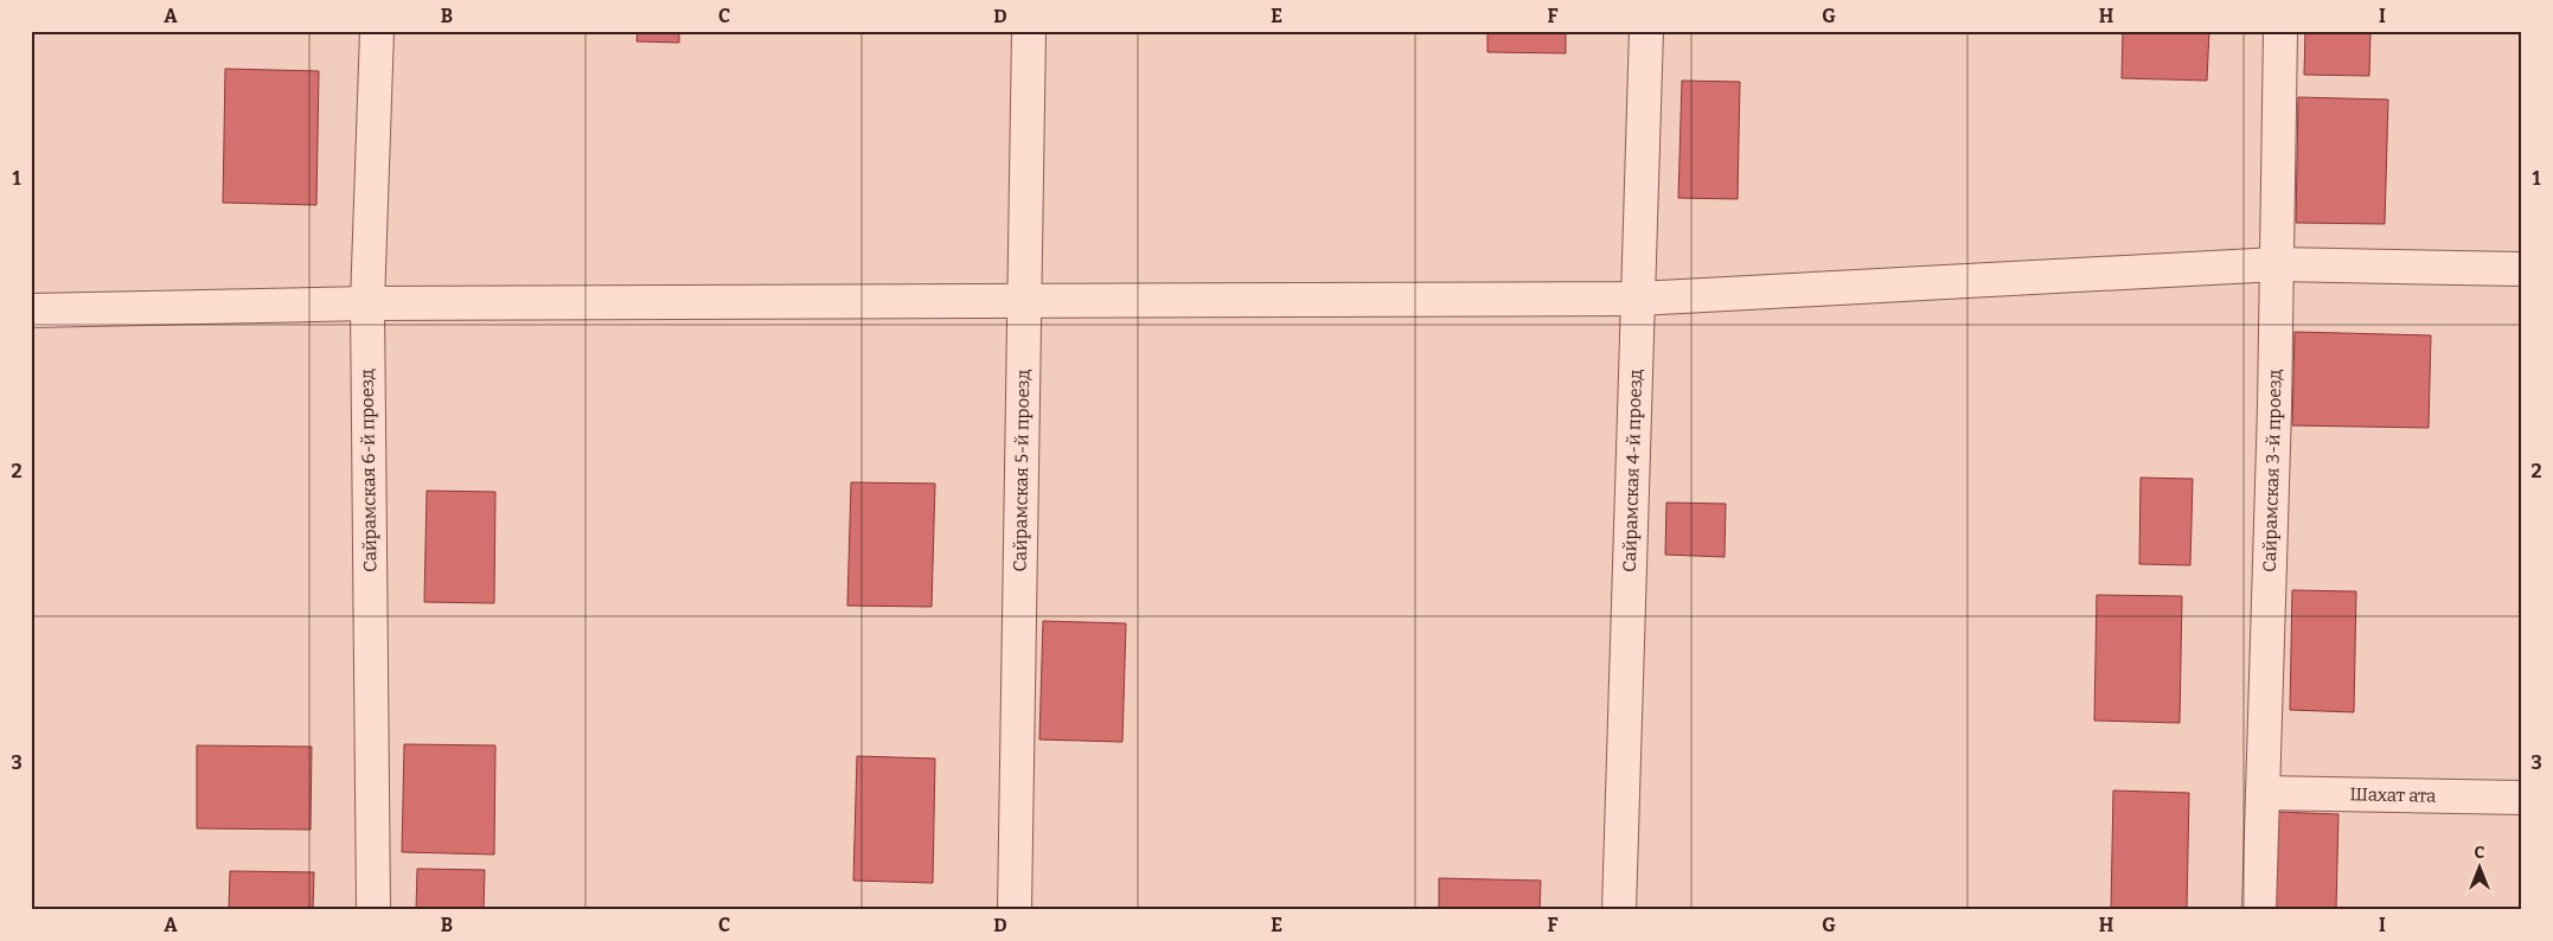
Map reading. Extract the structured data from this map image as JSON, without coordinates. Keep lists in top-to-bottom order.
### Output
{
  "streets": {
    "street": [
      "Сайрамская 6-й проезд",
      "Сайрамская 5-й проезд",
      "Сайрамская 4-й проезд",
      "Сайрамская 3-й проезд",
      "Шахат ата"
    ]
  },
  "crossings": [
    ["Сайрамская 3-й проезд", "Шахат ата"]
  ],
  "north": "top",
  "grid": {
    "columns": [
      "A",
      "B",
      "C",
      "D",
      "E",
      "F",
      "G",
      "H",
      "I"
    ],
    "rows": ["1", "2", "3"]
  }
}
